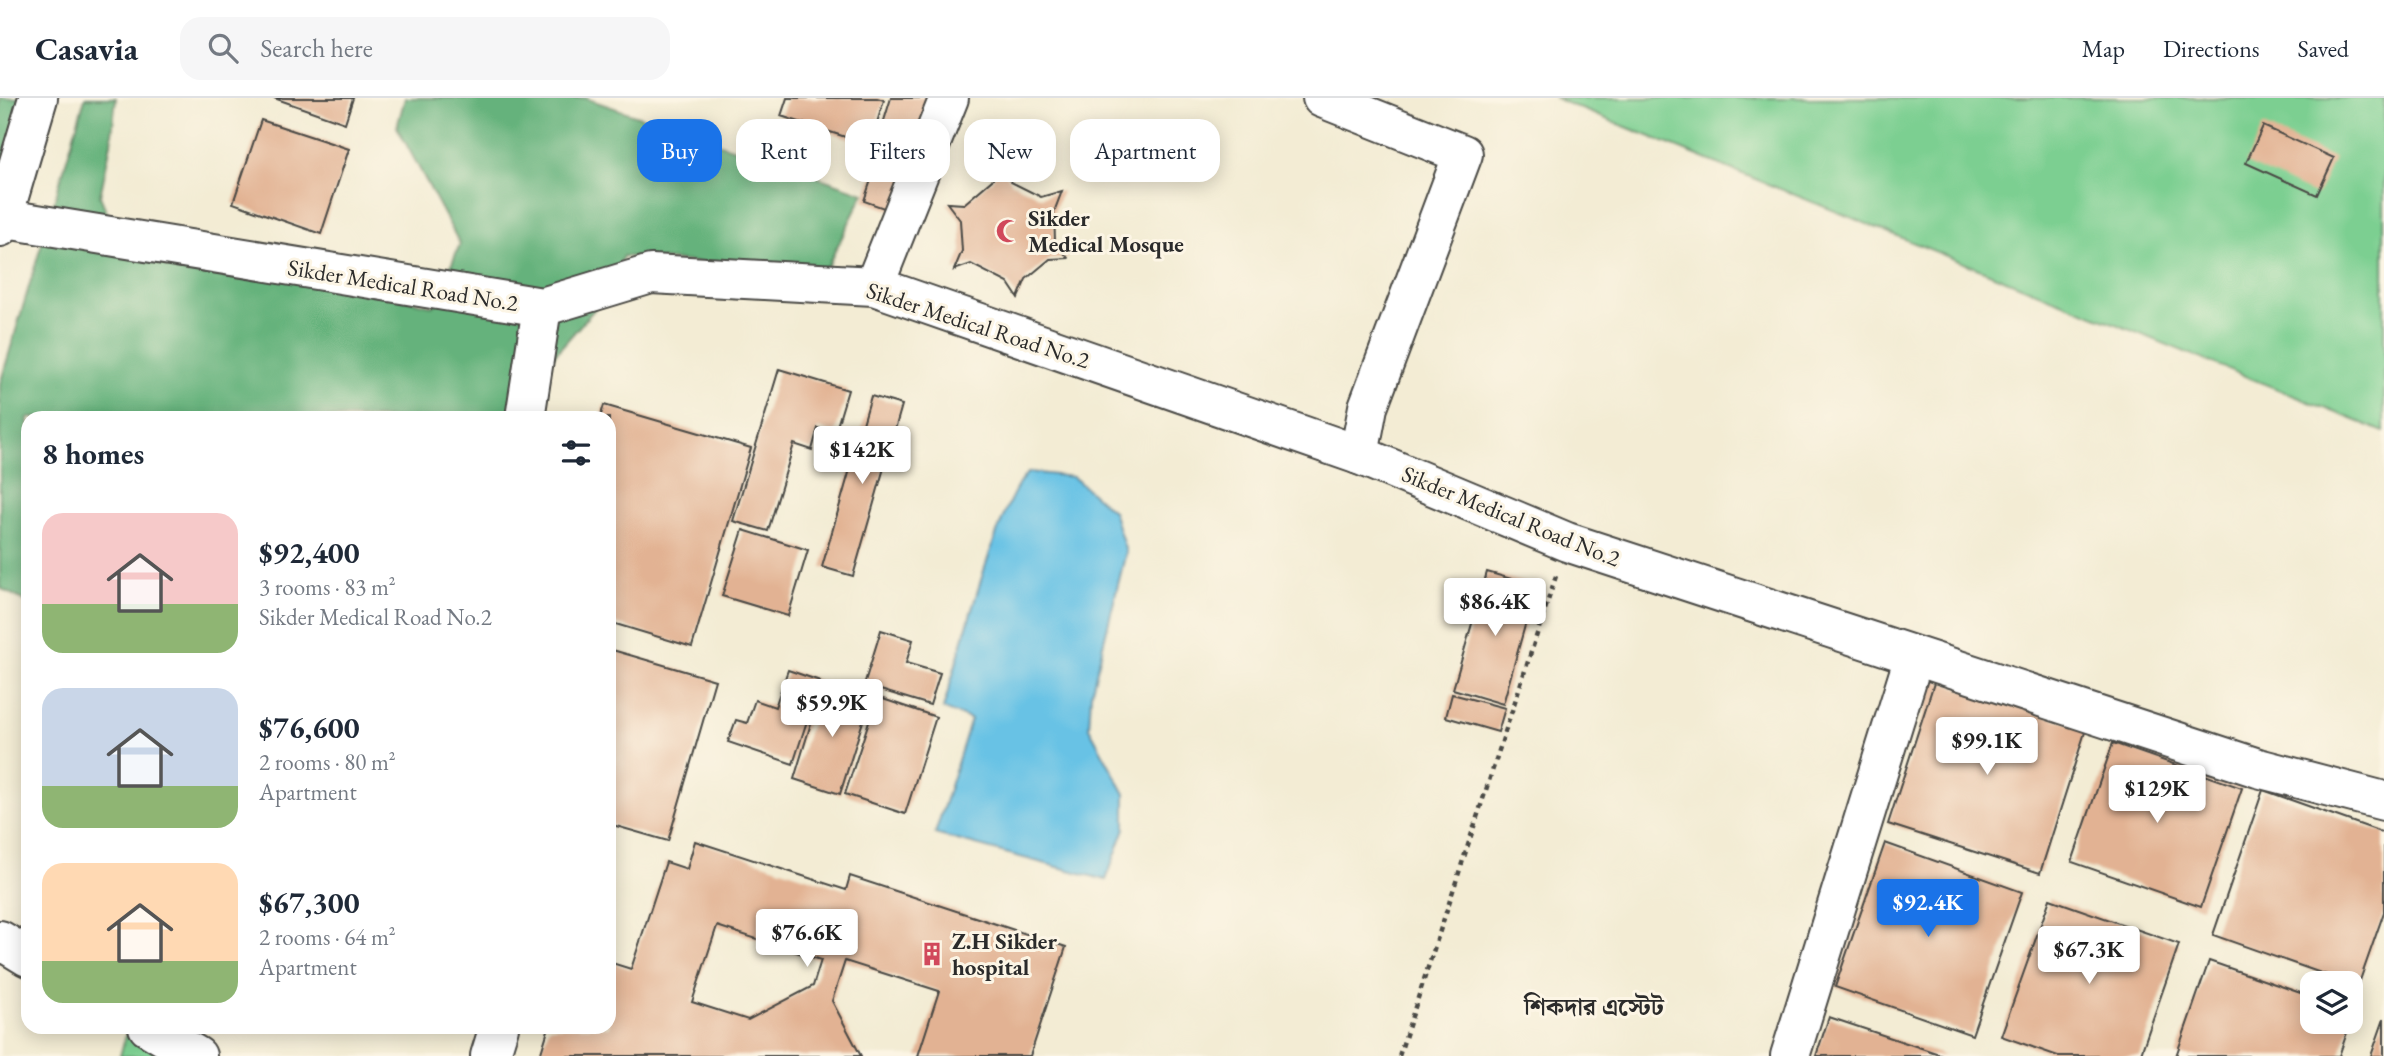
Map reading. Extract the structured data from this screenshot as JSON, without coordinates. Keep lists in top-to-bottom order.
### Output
{
  "streets": {
    "main road": ["Sikder Medical Road No.2"]
  },
  "districts": ["শিকদার এস্টেট"],
  "places": {
    "mosque": ["Sikder Medical Mosque"],
    "building": ["Z.H Sikder hospital"]
  },
  "page": {
    "header": "Casavia",
    "search": "Search here",
    "nav": ["Map", "Directions", "Saved"],
    "chip": [
      "Buy",
      "Rent",
      "Filters",
      "New",
      "Apartment"
    ],
    "heading": "8 homes",
    "price": [
      "$142K",
      "$86.4K",
      "$59.9K",
      "$99.1K",
      "$129K",
      "$92.4K",
      "$76.6K",
      "$67.3K"
    ],
    "list": [
      {
        "name": "$92,400",
        "note": "3 rooms · 83 m² · Sikder Medical Road No.2"
      },
      {
        "name": "$76,600",
        "note": "2 rooms · 80 m² · Apartment"
      },
      {
        "name": "$67,300",
        "note": "2 rooms · 64 m² · Apartment"
      }
    ]
  }
}
